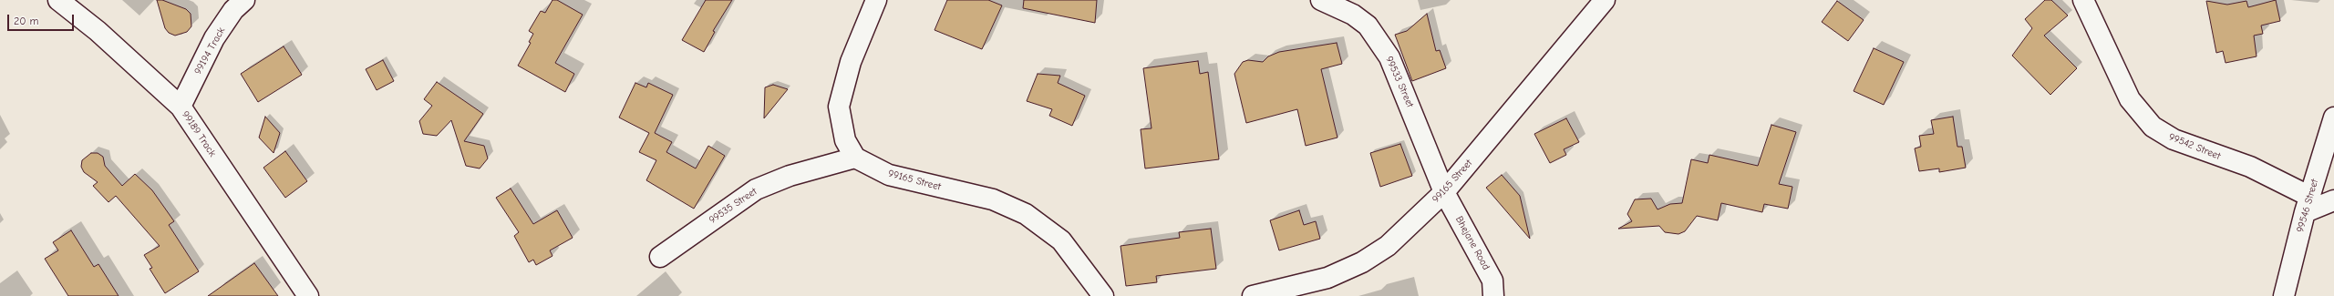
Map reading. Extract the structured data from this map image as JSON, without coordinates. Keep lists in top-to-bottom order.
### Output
{
  "streets": {
    "street": [
      "99194 Track",
      "99533 Street",
      "99189 Track",
      "99542 Street",
      "99165 Street",
      "99535 Street",
      "99546 Street",
      "Bhejane Road"
    ]
  },
  "crossings": [
    ["99194 Track", "99189 Track"],
    ["99533 Street", "99165 Street"],
    ["99533 Street", "Bhejane Road"],
    ["99542 Street", "99546 Street"],
    ["99165 Street", "99535 Street"],
    ["99165 Street", "Bhejane Road"]
  ],
  "scale_bar": "20 m"
}
